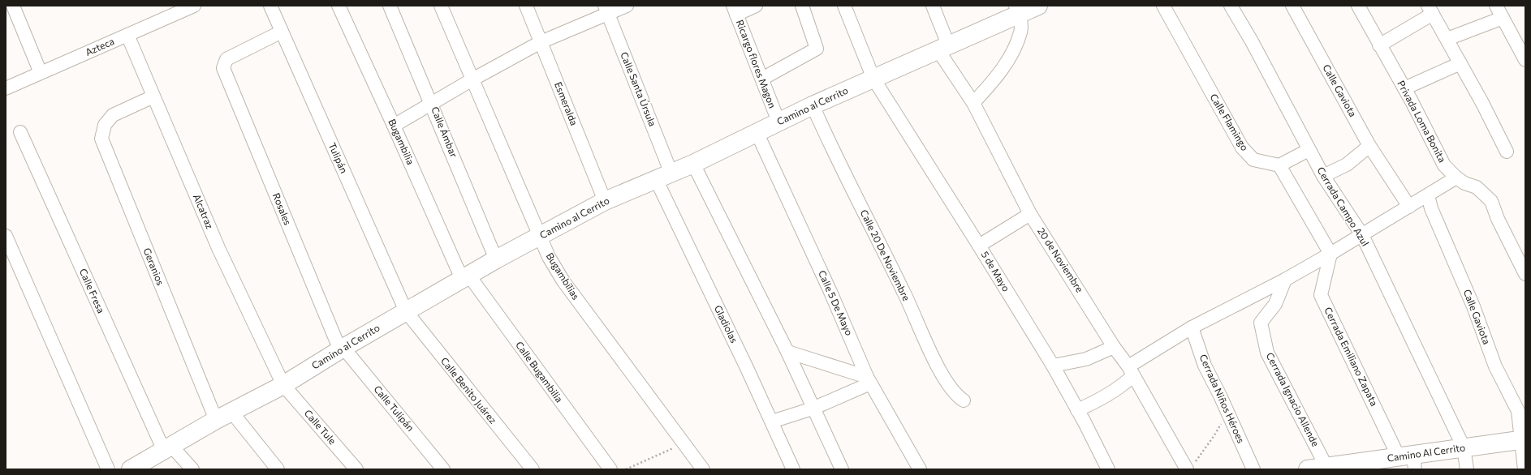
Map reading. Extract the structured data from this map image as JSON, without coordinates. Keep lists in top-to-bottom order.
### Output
{
  "streets": {
    "main road": ["Camino al Cerrito", "Camino Al Cerrito"],
    "street": [
      "Azteca",
      "Ricargo flores Magon",
      "Calle Santa Úrsula",
      "Calle Gaviota",
      "Esmeralda",
      "Privada Loma Bonita",
      "Calle Flamingo",
      "Calle Ámbar",
      "Bugambilia",
      "Tulipán",
      "Cerrada Campo Azul",
      "Rosales",
      "Alcatraz",
      "Calle 20 De Noviembre",
      "20 de Noviembre",
      "Geranios",
      "5 de Mayo",
      "Bugambilias",
      "Calle Fresa",
      "Calle 5 De Mayo",
      "Gladiolas",
      "Cerrada Emiliano Zapata",
      "Calle Bugambilia",
      "Calle Benito Juárez",
      "Cerrada Niños Héroes",
      "Cerrada Ignacio Allende",
      "Calle Tulipán",
      "Calle Tule"
    ]
  },
  "crossings": [
    ["Azteca", "Alcatraz"],
    ["Ricargo flores Magon", "Camino al Cerrito"],
    ["Calle Santa Úrsula", "Camino al Cerrito"],
    ["Calle Santa Úrsula", "Gladiolas"],
    ["Calle Gaviota", "Camino Al Cerrito"],
    ["Esmeralda", "Camino al Cerrito"],
    ["Camino al Cerrito", "Calle Ámbar"],
    ["Camino al Cerrito", "Bugambilia"],
    ["Camino al Cerrito", "Tulipán"],
    ["Camino al Cerrito", "Rosales"],
    ["Camino al Cerrito", "Alcatraz"],
    ["Camino al Cerrito", "Calle 20 De Noviembre"],
    ["Camino al Cerrito", "20 de Noviembre"],
    ["Camino al Cerrito", "Geranios"],
    ["Camino al Cerrito", "5 de Mayo"],
    ["Camino al Cerrito", "Bugambilias"],
    ["Camino al Cerrito", "Calle Fresa"],
    ["Camino al Cerrito", "Calle 5 De Mayo"],
    ["Camino al Cerrito", "Gladiolas"],
    ["Camino al Cerrito", "Calle Bugambilia"],
    ["Camino al Cerrito", "Calle Benito Juárez"],
    ["Camino al Cerrito", "Calle Tulipán"],
    ["Camino al Cerrito", "Calle Tule"],
    ["Bugambilia", "Calle Bugambilia"],
    ["Tulipán", "Rosales"],
    ["Tulipán", "Calle Benito Juárez"],
    ["Cerrada Campo Azul", "Camino Al Cerrito"],
    ["Rosales", "Calle Tulipán"],
    ["Alcatraz", "Geranios"],
    ["Alcatraz", "Calle Tule"],
    ["Cerrada Emiliano Zapata", "Camino Al Cerrito"],
    ["Cerrada Ignacio Allende", "Camino Al Cerrito"]
  ]
}
